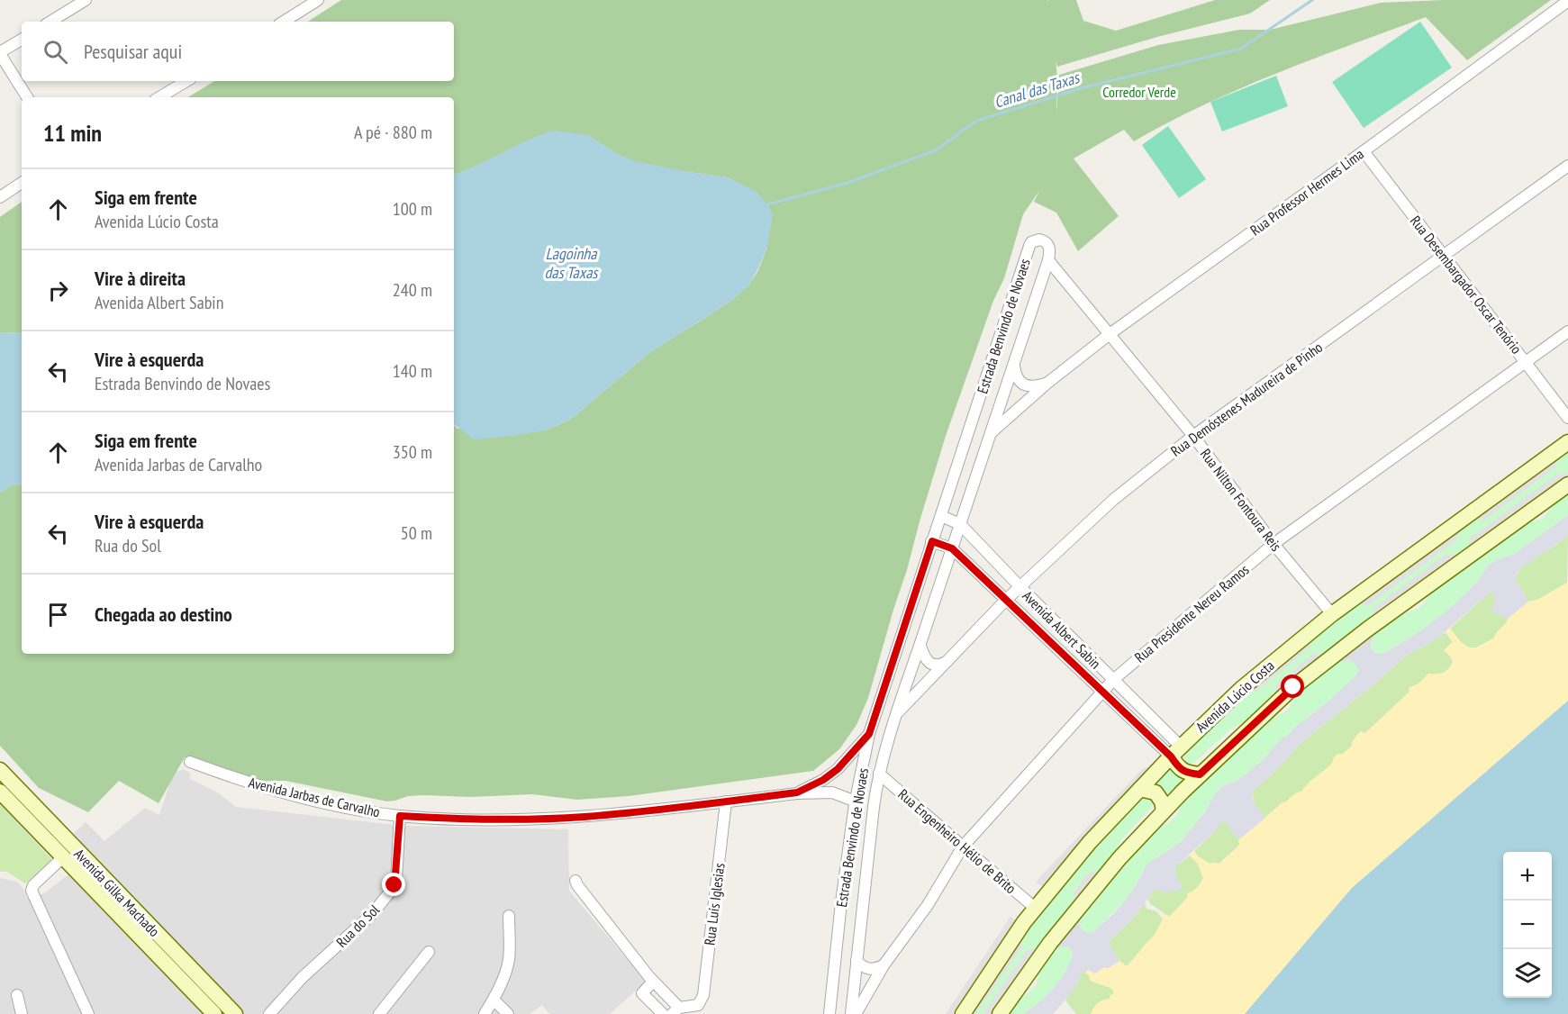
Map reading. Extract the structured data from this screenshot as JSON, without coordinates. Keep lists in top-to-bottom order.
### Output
{
  "streets": {
    "main road": ["Avenida Lúcio Costa", "Avenida Gilka Machado"],
    "street": [
      "Rua Professor Hermes Lima",
      "Rua Desembargador Oscar Tenório",
      "Estrada Benvindo de Novaes",
      "Rua Demóstenes Madureira de Pinho",
      "Rua Nilton Fontoura Reis",
      "Rua Presidente Nereu Ramos",
      "Avenida Albert Sabin",
      "Avenida Jarbas de Carvalho",
      "Rua Engenheiro Hélio de Brito",
      "Rua Luís Iglesias",
      "Rua do Sol"
    ]
  },
  "crossings": [
    ["Rua Professor Hermes Lima", "Rua Desembargador Oscar Tenório"],
    ["Rua Professor Hermes Lima", "Estrada Benvindo de Novaes"],
    ["Rua Professor Hermes Lima", "Rua Nilton Fontoura Reis"],
    ["Rua Desembargador Oscar Tenório", "Rua Demóstenes Madureira de Pinho"],
    ["Rua Desembargador Oscar Tenório", "Rua Presidente Nereu Ramos"],
    ["Estrada Benvindo de Novaes", "Rua Demóstenes Madureira de Pinho"],
    ["Estrada Benvindo de Novaes", "Rua Nilton Fontoura Reis"],
    ["Estrada Benvindo de Novaes", "Avenida Albert Sabin"],
    ["Estrada Benvindo de Novaes", "Avenida Jarbas de Carvalho"],
    ["Estrada Benvindo de Novaes", "Rua Engenheiro Hélio de Brito"],
    ["Rua Demóstenes Madureira de Pinho", "Rua Nilton Fontoura Reis"],
    ["Rua Demóstenes Madureira de Pinho", "Avenida Albert Sabin"],
    ["Rua Nilton Fontoura Reis", "Rua Presidente Nereu Ramos"],
    ["Rua Nilton Fontoura Reis", "Avenida Lúcio Costa"],
    ["Rua Presidente Nereu Ramos", "Avenida Albert Sabin"],
    ["Rua Presidente Nereu Ramos", "Rua Engenheiro Hélio de Brito"],
    ["Avenida Albert Sabin", "Avenida Lúcio Costa"],
    ["Avenida Lúcio Costa", "Rua Engenheiro Hélio de Brito"],
    ["Avenida Jarbas de Carvalho", "Rua Luís Iglesias"],
    ["Avenida Jarbas de Carvalho", "Rua do Sol"]
  ],
  "water": ["Canal das Taxas", "Lagoinha das Taxas"],
  "parks": ["Corredor Verde"],
  "page": {
    "search": "Pesquisar aqui",
    "heading": ["11 min", "A pé · 880 m"],
    "list": [
      ["Siga em frente", "Avenida Lúcio Costa", "100 m"],
      ["Vire à direita", "Avenida Albert Sabin", "240 m"],
      ["Vire à esquerda", "Estrada Benvindo de Novaes", "140 m"],
      ["Siga em frente", "Avenida Jarbas de Carvalho", "350 m"],
      ["Vire à esquerda", "Rua do Sol", "50 m"],
      "Chegada ao destino"
    ],
    "map_buttons": ["+", "−"]
  }
}
